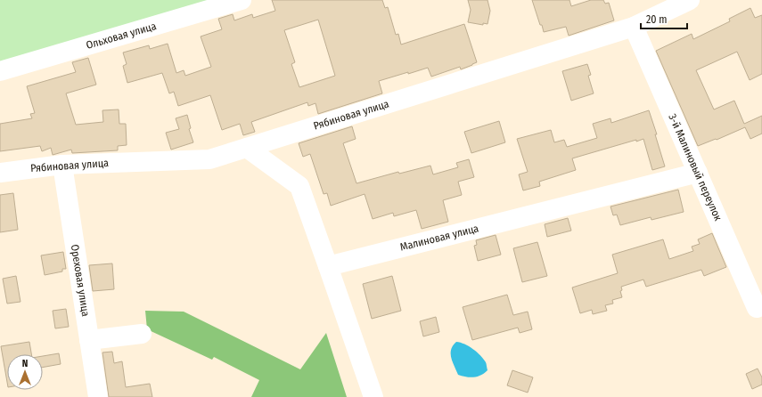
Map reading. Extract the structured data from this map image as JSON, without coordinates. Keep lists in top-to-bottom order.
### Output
{
  "streets": {
    "street": [
      "Ольховая улица",
      "Рябиновая улица",
      "3-й Малиновый переулок",
      "Малиновая улица",
      "Ореховая улица"
    ]
  },
  "crossings": [
    ["Рябиновая улица", "3-й Малиновый переулок"],
    ["Рябиновая улица", "Ореховая улица"],
    ["3-й Малиновый переулок", "Малиновая улица"]
  ],
  "scale_bar": "20 m",
  "north": "top"
}
